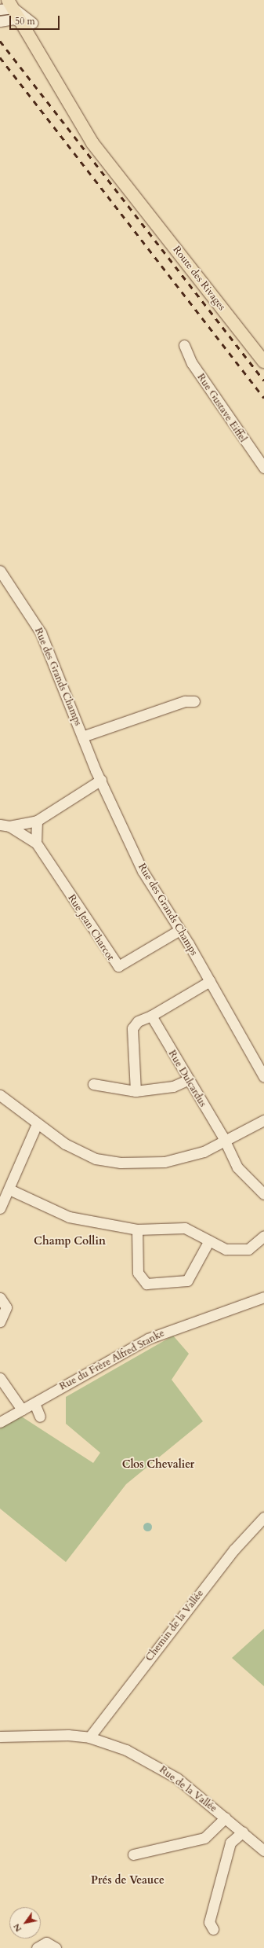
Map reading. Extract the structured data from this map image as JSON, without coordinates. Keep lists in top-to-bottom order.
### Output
{
  "streets": {
    "main road": ["Route des Rivages"],
    "street": [
      "Rue Gustave Eiffel",
      "Rue des Grands Champs",
      "Rue Jean Charcot",
      "Rue Dulcardus",
      "Rue du Frère Alfred Stanke",
      "Chemin de la Vallée",
      "Rue de la Vallée"
    ]
  },
  "crossings": [
    ["Rue des Grands Champs", "Rue Jean Charcot"],
    ["Chemin de la Vallée", "Rue de la Vallée"]
  ],
  "districts": ["Champ Collin", "Clos Chevalier", "Prés de Veauce"],
  "scale_bar": "50 m",
  "north": "bottom left"
}
